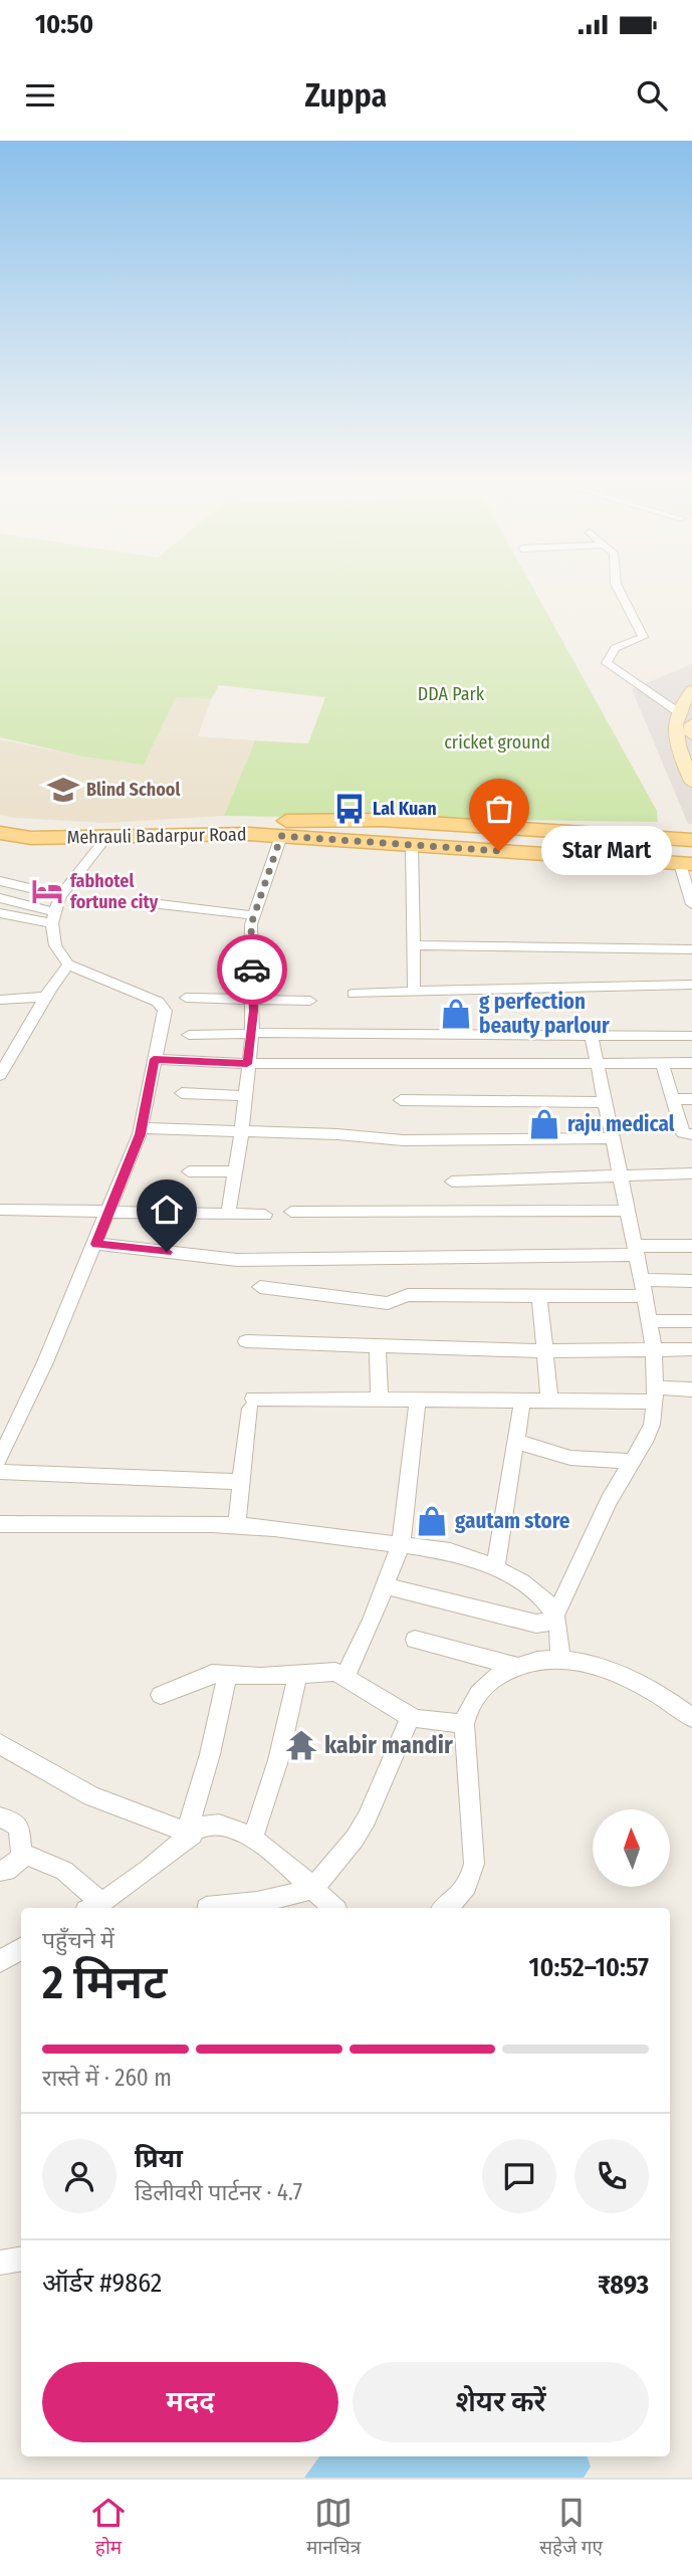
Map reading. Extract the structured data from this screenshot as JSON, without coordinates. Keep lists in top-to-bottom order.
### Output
{
  "streets": {
    "main road": ["Mehrauli Badarpur Road"]
  },
  "parks": ["DDA Park", "cricket ground"],
  "places": {
    "school or university": ["Blind School"],
    "bus stop": ["Lal Kuan"],
    "other": ["Star Mart"],
    "hotel": ["fabhotel fortune city"],
    "shop": ["g perfection beauty parlour", "raju medical", "gautam store"],
    "temple": ["kabir mandir"]
  },
  "north": "top",
  "page": {
    "status": "10:50",
    "header": "Zuppa",
    "bubble": "Star Mart",
    "heading": ["2 मिनट", "पहुँचने में", "10:52–10:57"],
    "panel": [
      "प्रिया",
      "डिलीवरी पार्टनर · 4.7",
      "ऑर्डर #9862",
      "₹893"
    ],
    "bar": "रास्ते में · 260 m",
    "buttons": ["मदद", "शेयर करें"],
    "tabs": ["होम", "मानचित्र", "सहेजे गए"]
  }
}
